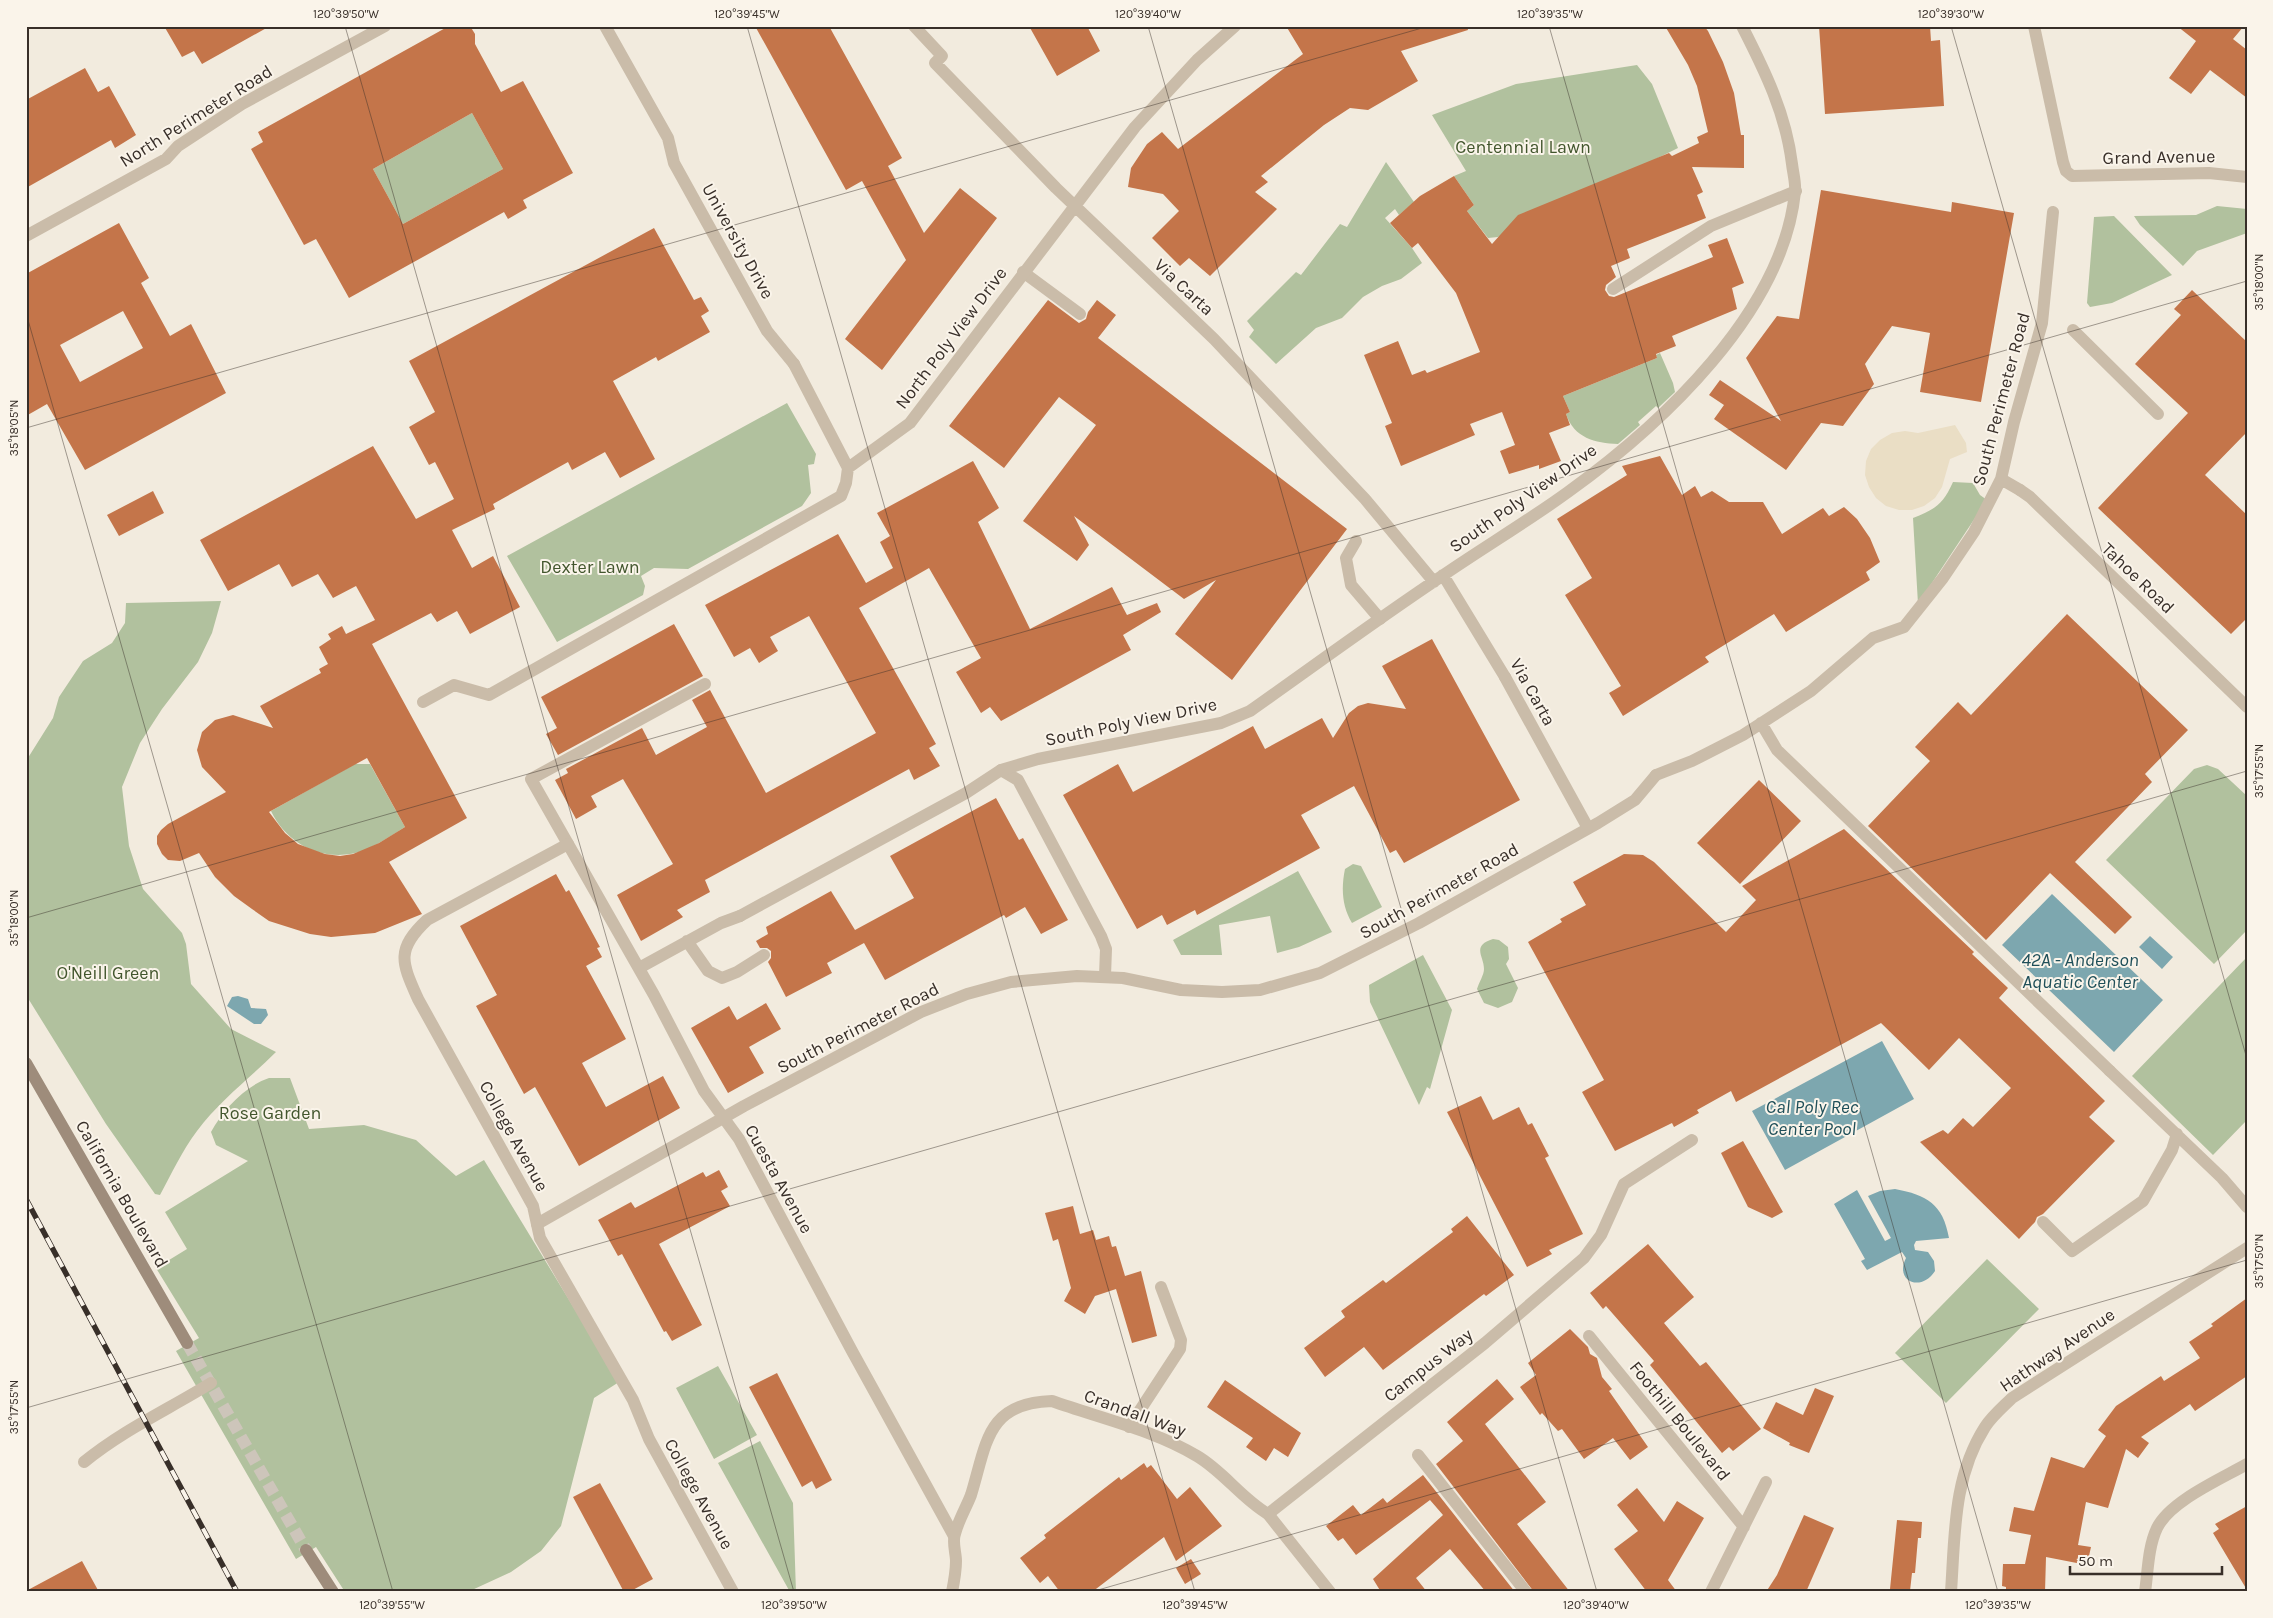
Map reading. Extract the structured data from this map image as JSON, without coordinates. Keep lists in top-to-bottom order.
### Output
{
  "streets": {
    "street": [
      "North Perimeter Road",
      "Grand Avenue",
      "University Drive",
      "Via Carta",
      "North Poly View Drive",
      "South Perimeter Road",
      "South Poly View Drive",
      "Tahoe Road",
      "College Avenue",
      "Cuesta Avenue",
      "California Boulevard",
      "Hathway Avenue",
      "Campus Way",
      "Crandall Way",
      "Foothill Boulevard"
    ]
  },
  "crossings": [
    ["University Drive", "North Poly View Drive"],
    ["Via Carta", "North Poly View Drive"],
    ["Via Carta", "South Perimeter Road"],
    ["Via Carta", "South Poly View Drive"],
    ["South Perimeter Road", "Tahoe Road"],
    ["South Perimeter Road", "College Avenue"],
    ["South Perimeter Road", "Cuesta Avenue"],
    ["South Poly View Drive", "Cuesta Avenue"],
    ["College Avenue", "Cuesta Avenue"],
    ["Cuesta Avenue", "Crandall Way"],
    ["Campus Way", "Crandall Way"]
  ],
  "water": ["42A - Anderson Aquatic Center", "Cal Poly Rec Center Pool"],
  "parks": [
    "Centennial Lawn",
    "Dexter Lawn",
    "O'Neill Green",
    "Rose Garden"
  ],
  "scale_bar": "50 m",
  "coordinates": [
    "120°39'50\"W",
    "120°39'45\"W",
    "120°39'40\"W",
    "120°39'35\"W",
    "120°39'30\"W",
    "35°18'00\"N",
    "35°18'05\"N",
    "35°17'55\"N",
    "35°17'50\"N",
    "120°39'55\"W"
  ]
}
